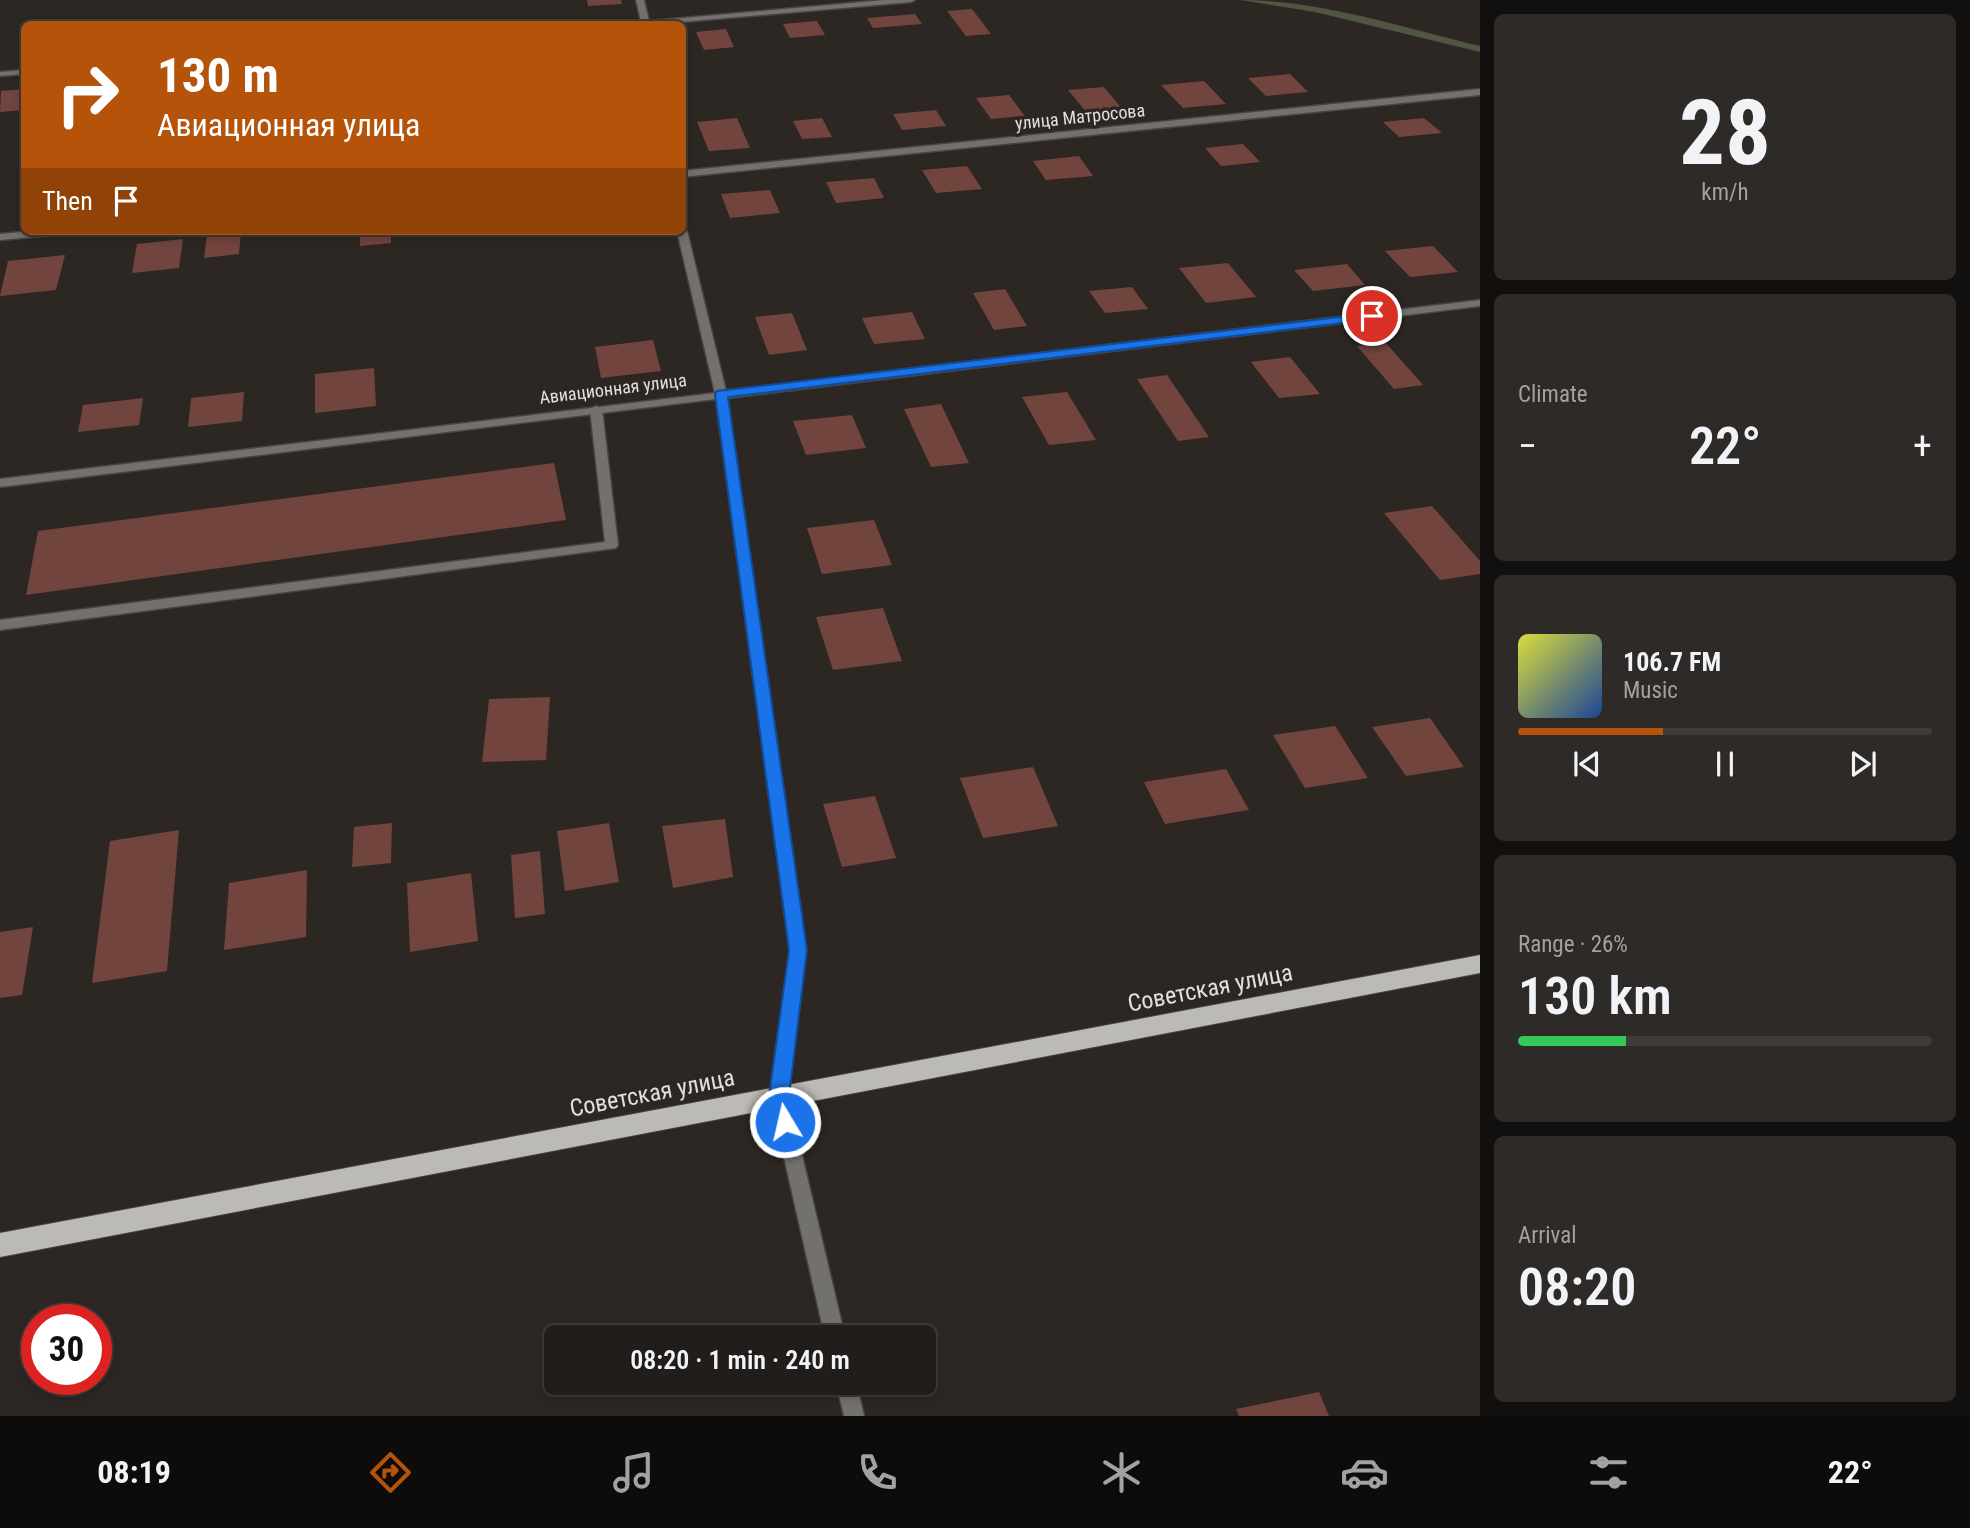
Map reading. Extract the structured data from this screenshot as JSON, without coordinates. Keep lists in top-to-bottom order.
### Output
{
  "streets": {
    "main road": ["Советская улица"],
    "street": ["улица Матросова", "Авиационная улица"]
  },
  "page": {
    "tile": [
      ["28", "km/h"],
      "Climate",
      ["Range · 26%", "130 km"],
      ["Arrival", "08:20"]
    ],
    "turn": ["130 m", "Авиационная улица"],
    "then": "Then",
    "heat": ["−", "22°", "+"],
    "song": ["106.7 FM", "Music"],
    "limit": "30",
    "trip": "08:20 · 1 min · 240 m",
    "tabs": ["08:19", "22°"]
  }
}
